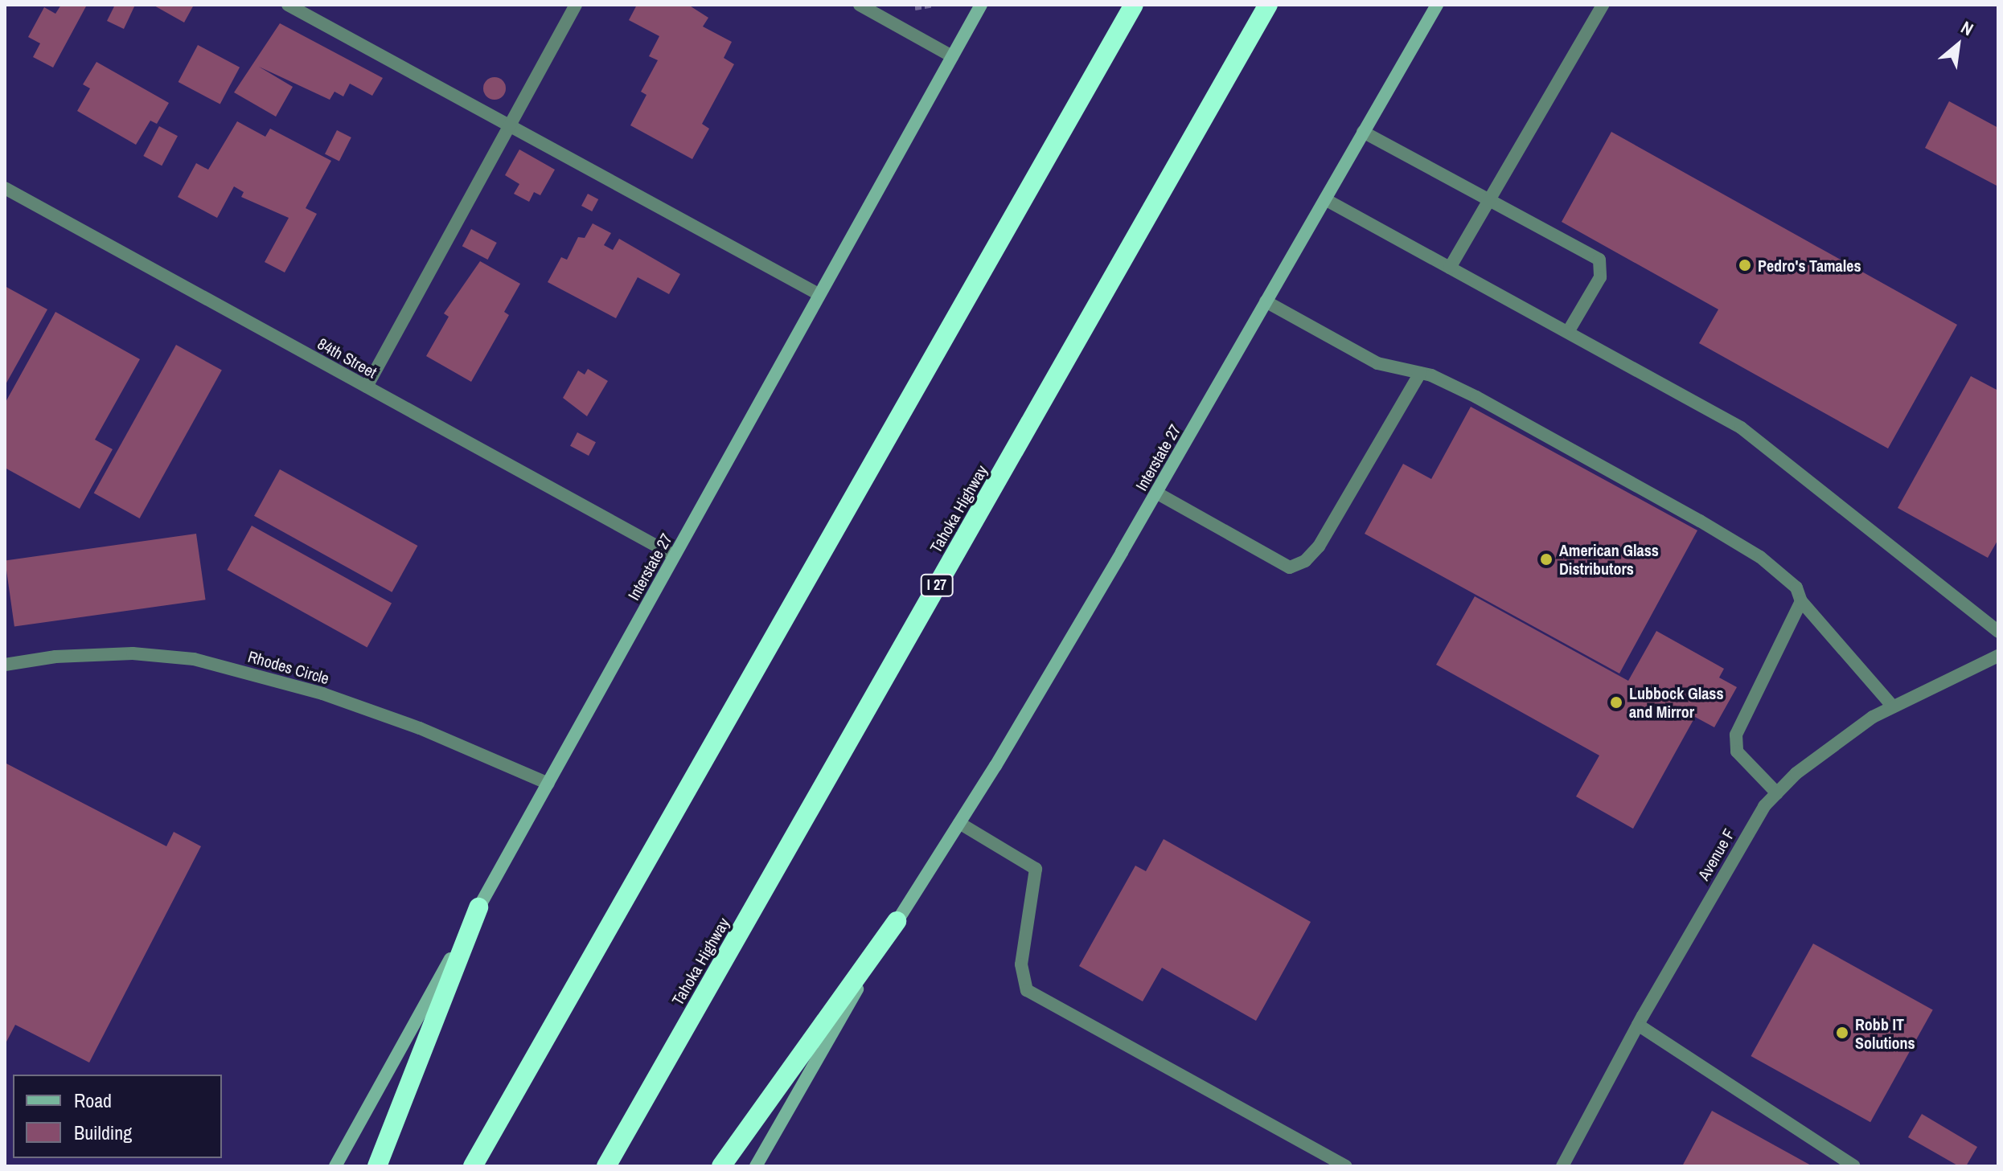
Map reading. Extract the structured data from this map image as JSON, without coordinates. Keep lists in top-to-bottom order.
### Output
{
  "streets": {
    "highway": ["Tahoka Highway", "I 27"],
    "main road": ["Interstate 27"],
    "street": ["84th Street", "Rhodes Circle", "Avenue F"]
  },
  "crossings": [
    ["84th Street", "Interstate 27"],
    ["Interstate 27", "Rhodes Circle"]
  ],
  "places": [
    "Pedro's Tamales",
    "American Glass Distributors",
    "Lubbock Glass and Mirror",
    "Robb IT Solutions"
  ],
  "legend": ["Road", "Building"],
  "north": "top right"
}
